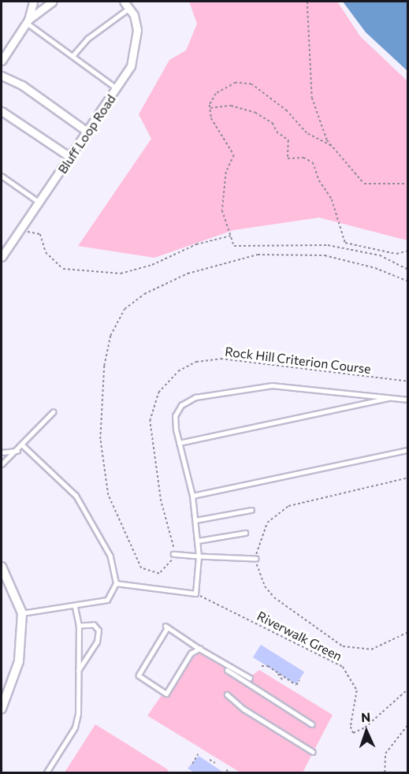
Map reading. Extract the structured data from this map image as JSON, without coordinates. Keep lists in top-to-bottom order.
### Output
{
  "streets": {
    "street": ["Bluff Loop Road"],
    "path": ["Rock Hill Criterion Course", "Riverwalk Green"]
  },
  "north": "top"
}
